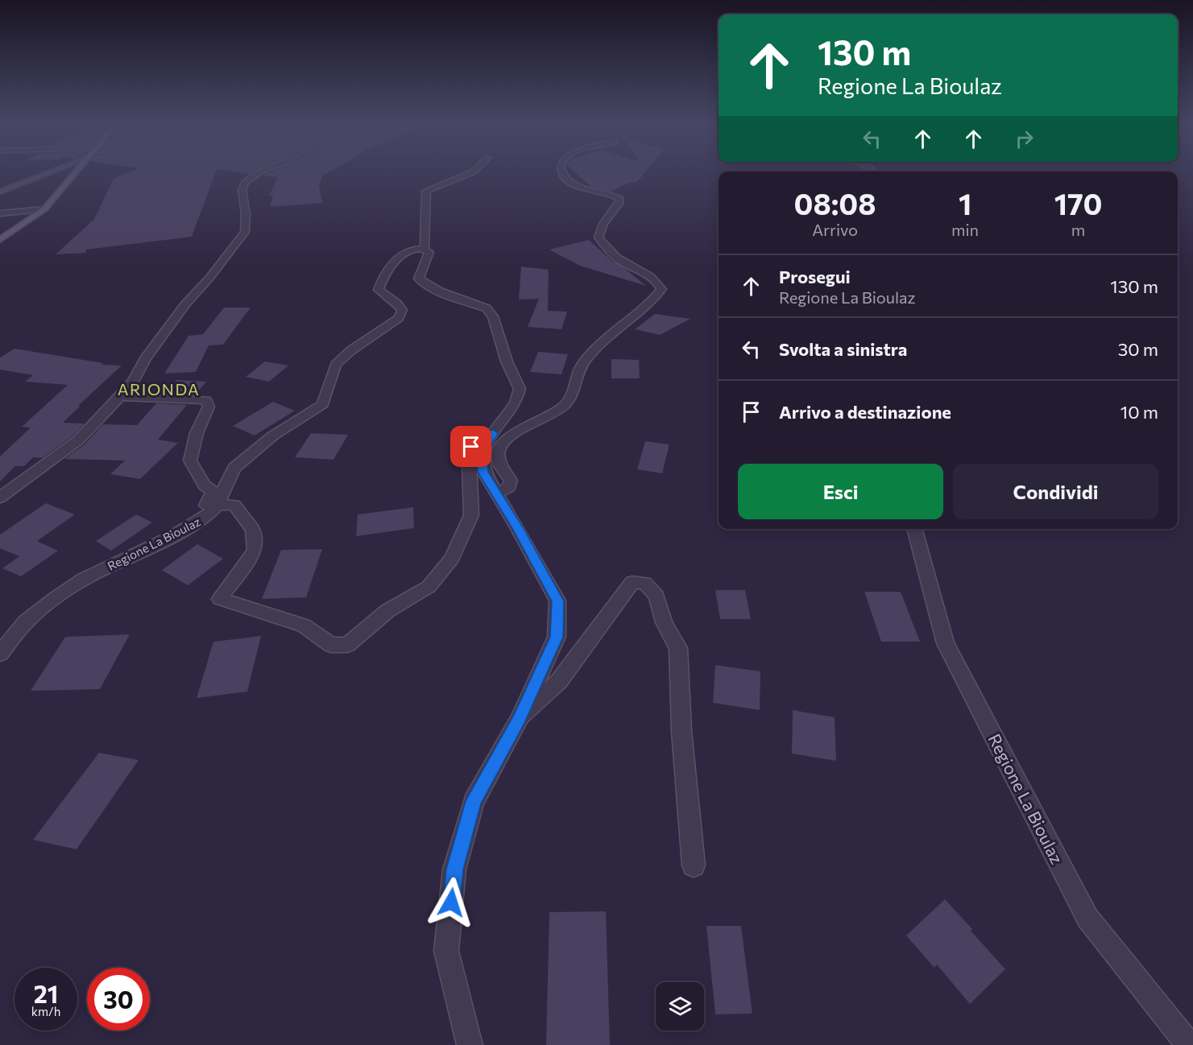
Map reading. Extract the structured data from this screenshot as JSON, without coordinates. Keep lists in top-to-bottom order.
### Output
{
  "streets": {
    "street": ["Regione La Bioulaz"]
  },
  "districts": ["ARIONDA"],
  "page": {
    "turn": ["130 m", "Regione La Bioulaz"],
    "eta": [
      "08:08",
      "Arrivo",
      "1",
      "min",
      "170",
      "m"
    ],
    "list": [
      {
        "name": "Prosegui",
        "note": "Regione La Bioulaz",
        "value": "130 m"
      },
      {
        "name": "Svolta a sinistra",
        "value": "30 m"
      },
      {
        "name": "Arrivo a destinazione",
        "value": "10 m"
      }
    ],
    "buttons": ["Esci", "Condividi"],
    "speed": "21 km/h",
    "limit": "30"
  }
}
